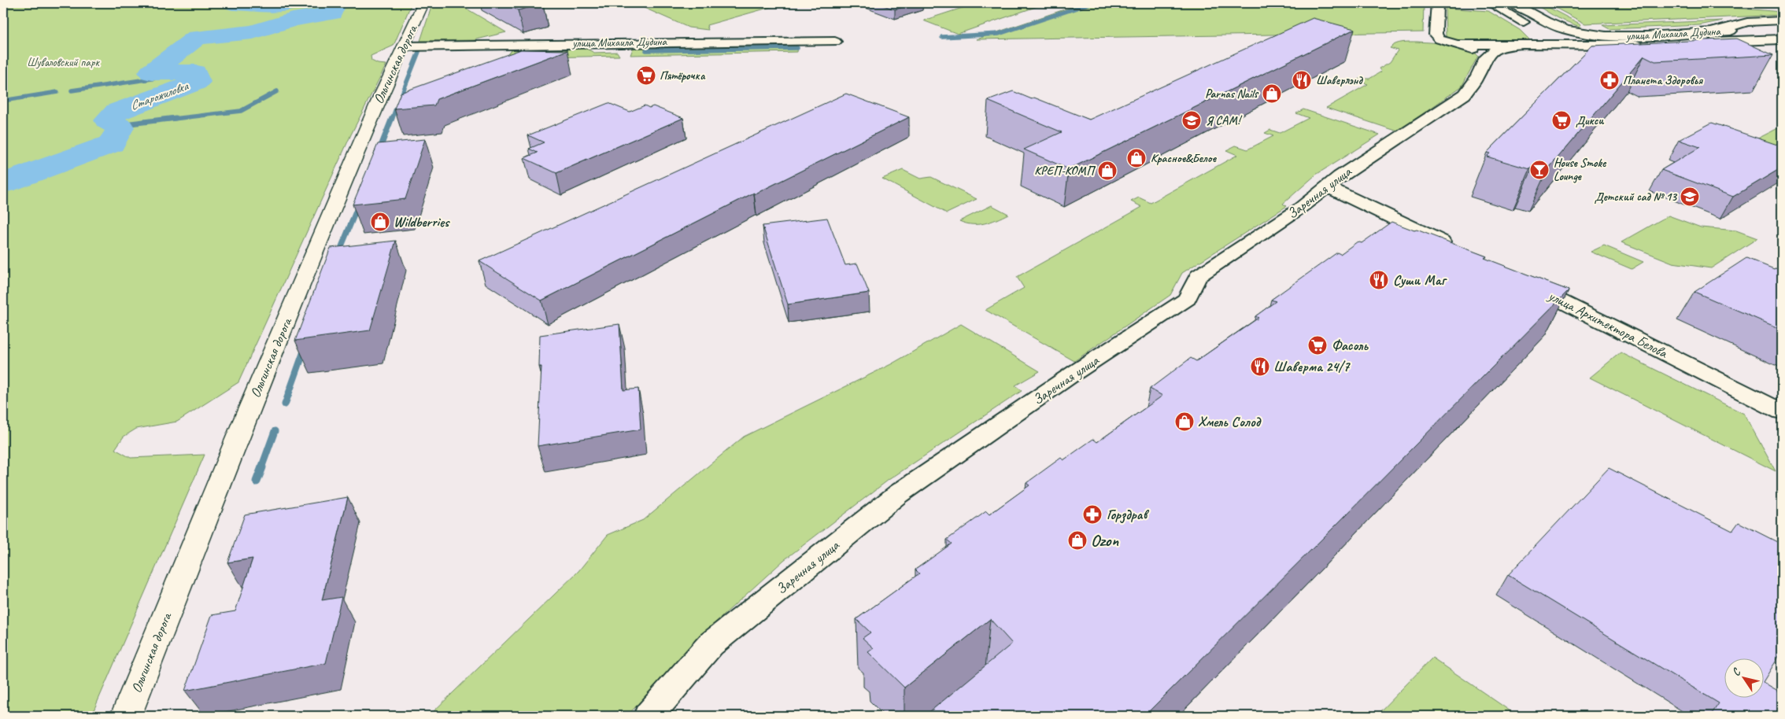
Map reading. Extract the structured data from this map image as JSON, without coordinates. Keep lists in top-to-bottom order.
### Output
{
  "streets": {
    "street": [
      "улица Михаила Дудина",
      "Ольгинская дорога",
      "Заречная улица",
      "улица Архитектора Белова"
    ]
  },
  "crossings": [
    ["улица Михаила Дудина", "Ольгинская дорога"]
  ],
  "water": ["Старожиловка"],
  "parks": ["Шуваловский парк"],
  "places": {
    "supermarket": ["Пятёрочка", "Дикси", "Фасоль"],
    "restaurant": ["Шаверлэнд", "Суши Маг", "Шаверма 24/7"],
    "pharmacy": ["Планета Здоровья", "Горздрав"],
    "shop": [
      "Parnas Nails",
      "Красное&Белое",
      "КРЕП-КОМП",
      "Wildberries",
      "Хмель Солод",
      "Ozon"
    ],
    "school or university": ["Я САМ!", "Детский сад № 13"],
    "bar": ["House Smoke Lounge"]
  },
  "north": "top left"
}
